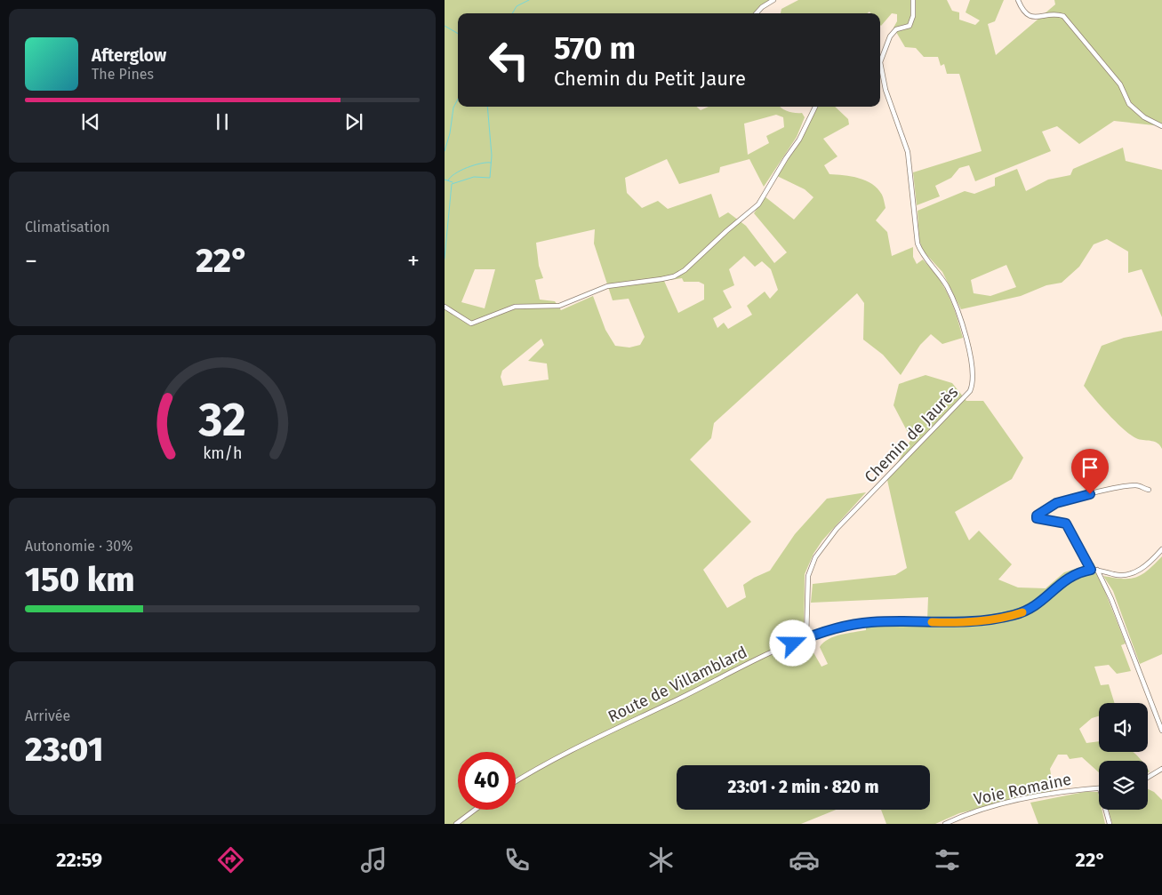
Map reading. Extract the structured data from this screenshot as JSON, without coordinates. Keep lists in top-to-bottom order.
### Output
{
  "streets": {
    "street": ["Chemin de Jaurès", "Route de Villamblard", "Voie Romaine"]
  },
  "crossings": [
    ["Chemin de Jaurès", "Route de Villamblard"]
  ],
  "page": {
    "turn": ["570 m", "Chemin du Petit Jaure"],
    "song": ["Afterglow", "The Pines"],
    "tile": [
      "Climatisation",
      ["Autonomie · 30%", "150 km"],
      ["Arrivée", "23:01"]
    ],
    "heat": ["−", "22°", "+"],
    "limit": "40",
    "trip": "23:01 · 2 min · 820 m",
    "tabs": ["22:59", "22°"],
    "gauge": ["32", "km/h"]
  }
}
